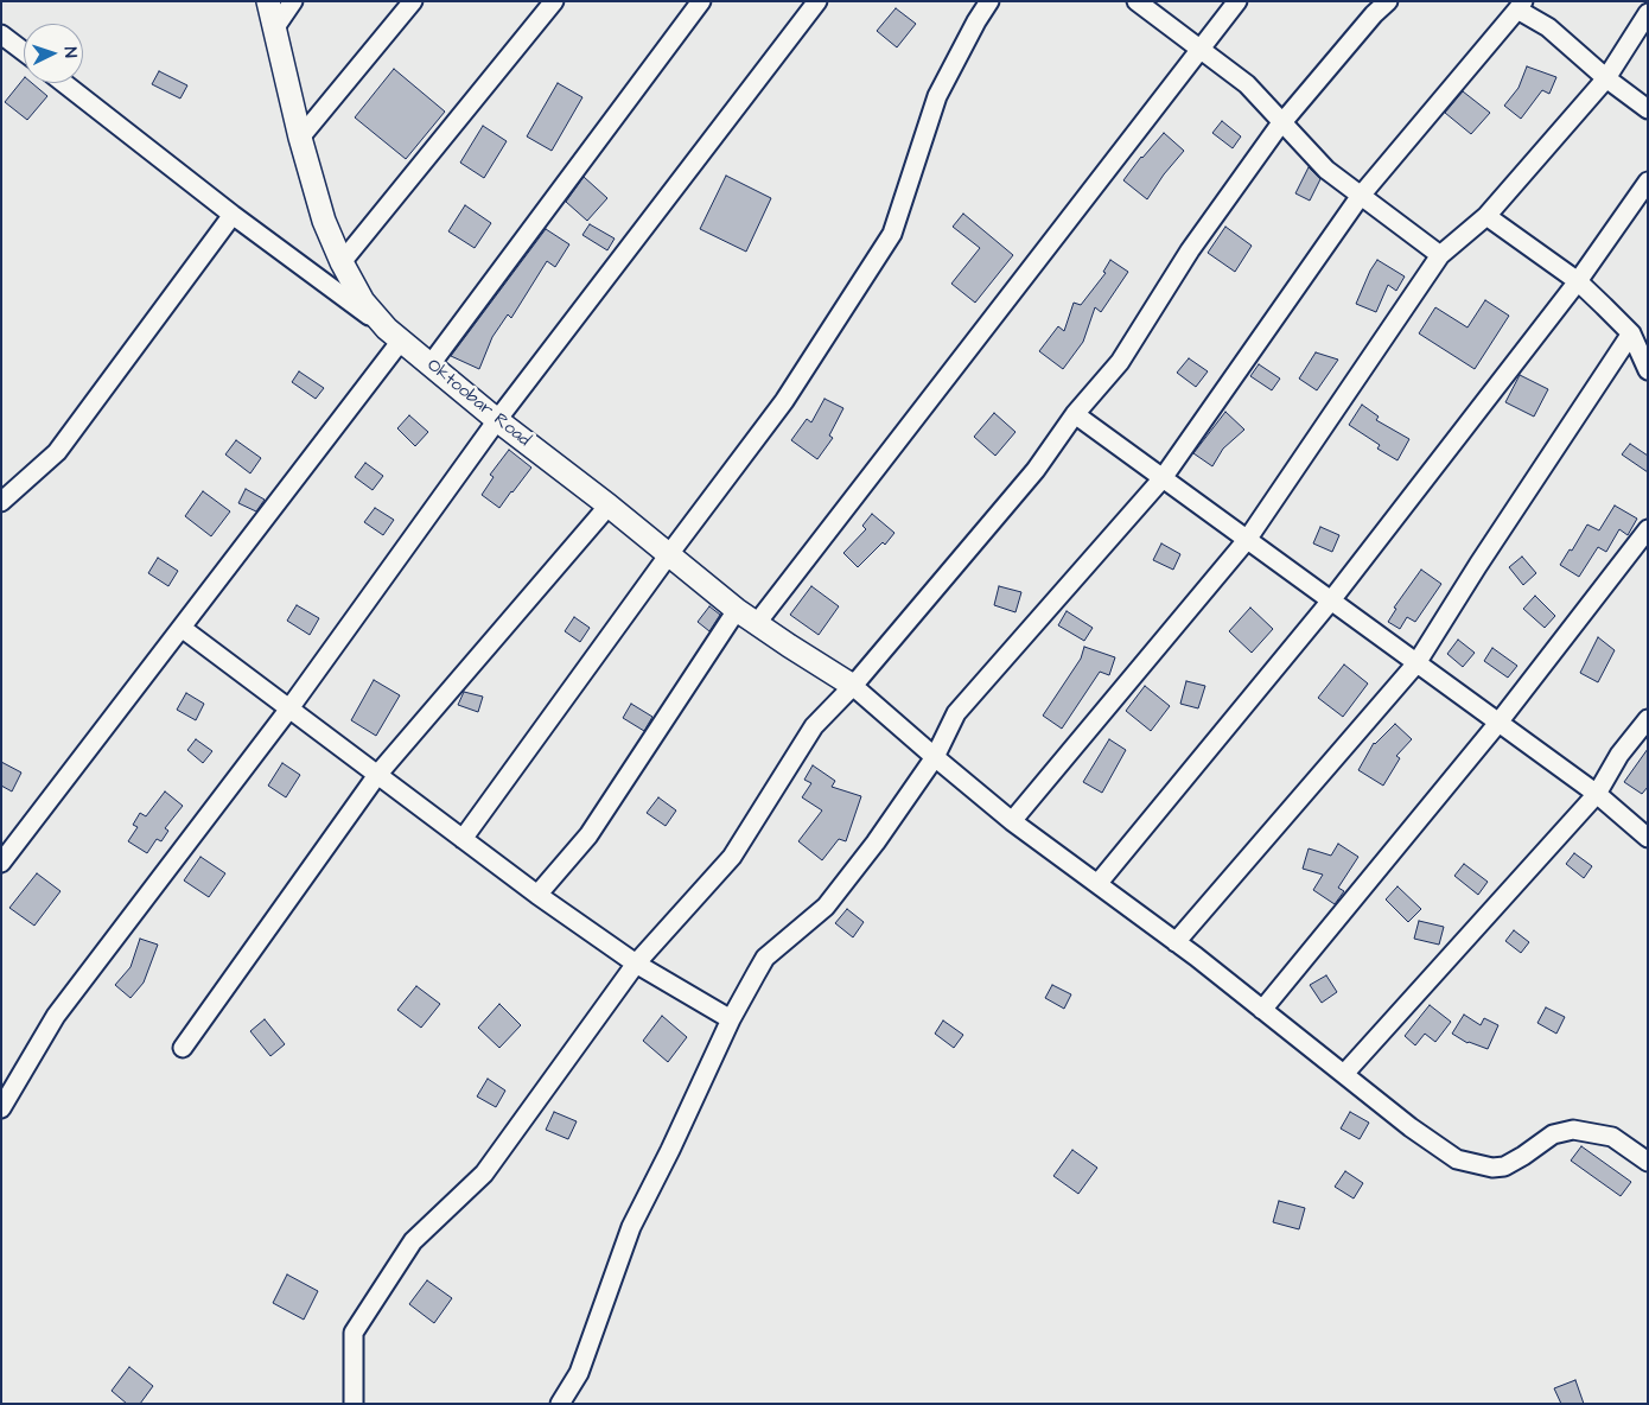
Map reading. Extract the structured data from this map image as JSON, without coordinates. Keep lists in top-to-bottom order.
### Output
{
  "streets": {
    "street": ["Oktoobar Road"]
  },
  "north": "right"
}
